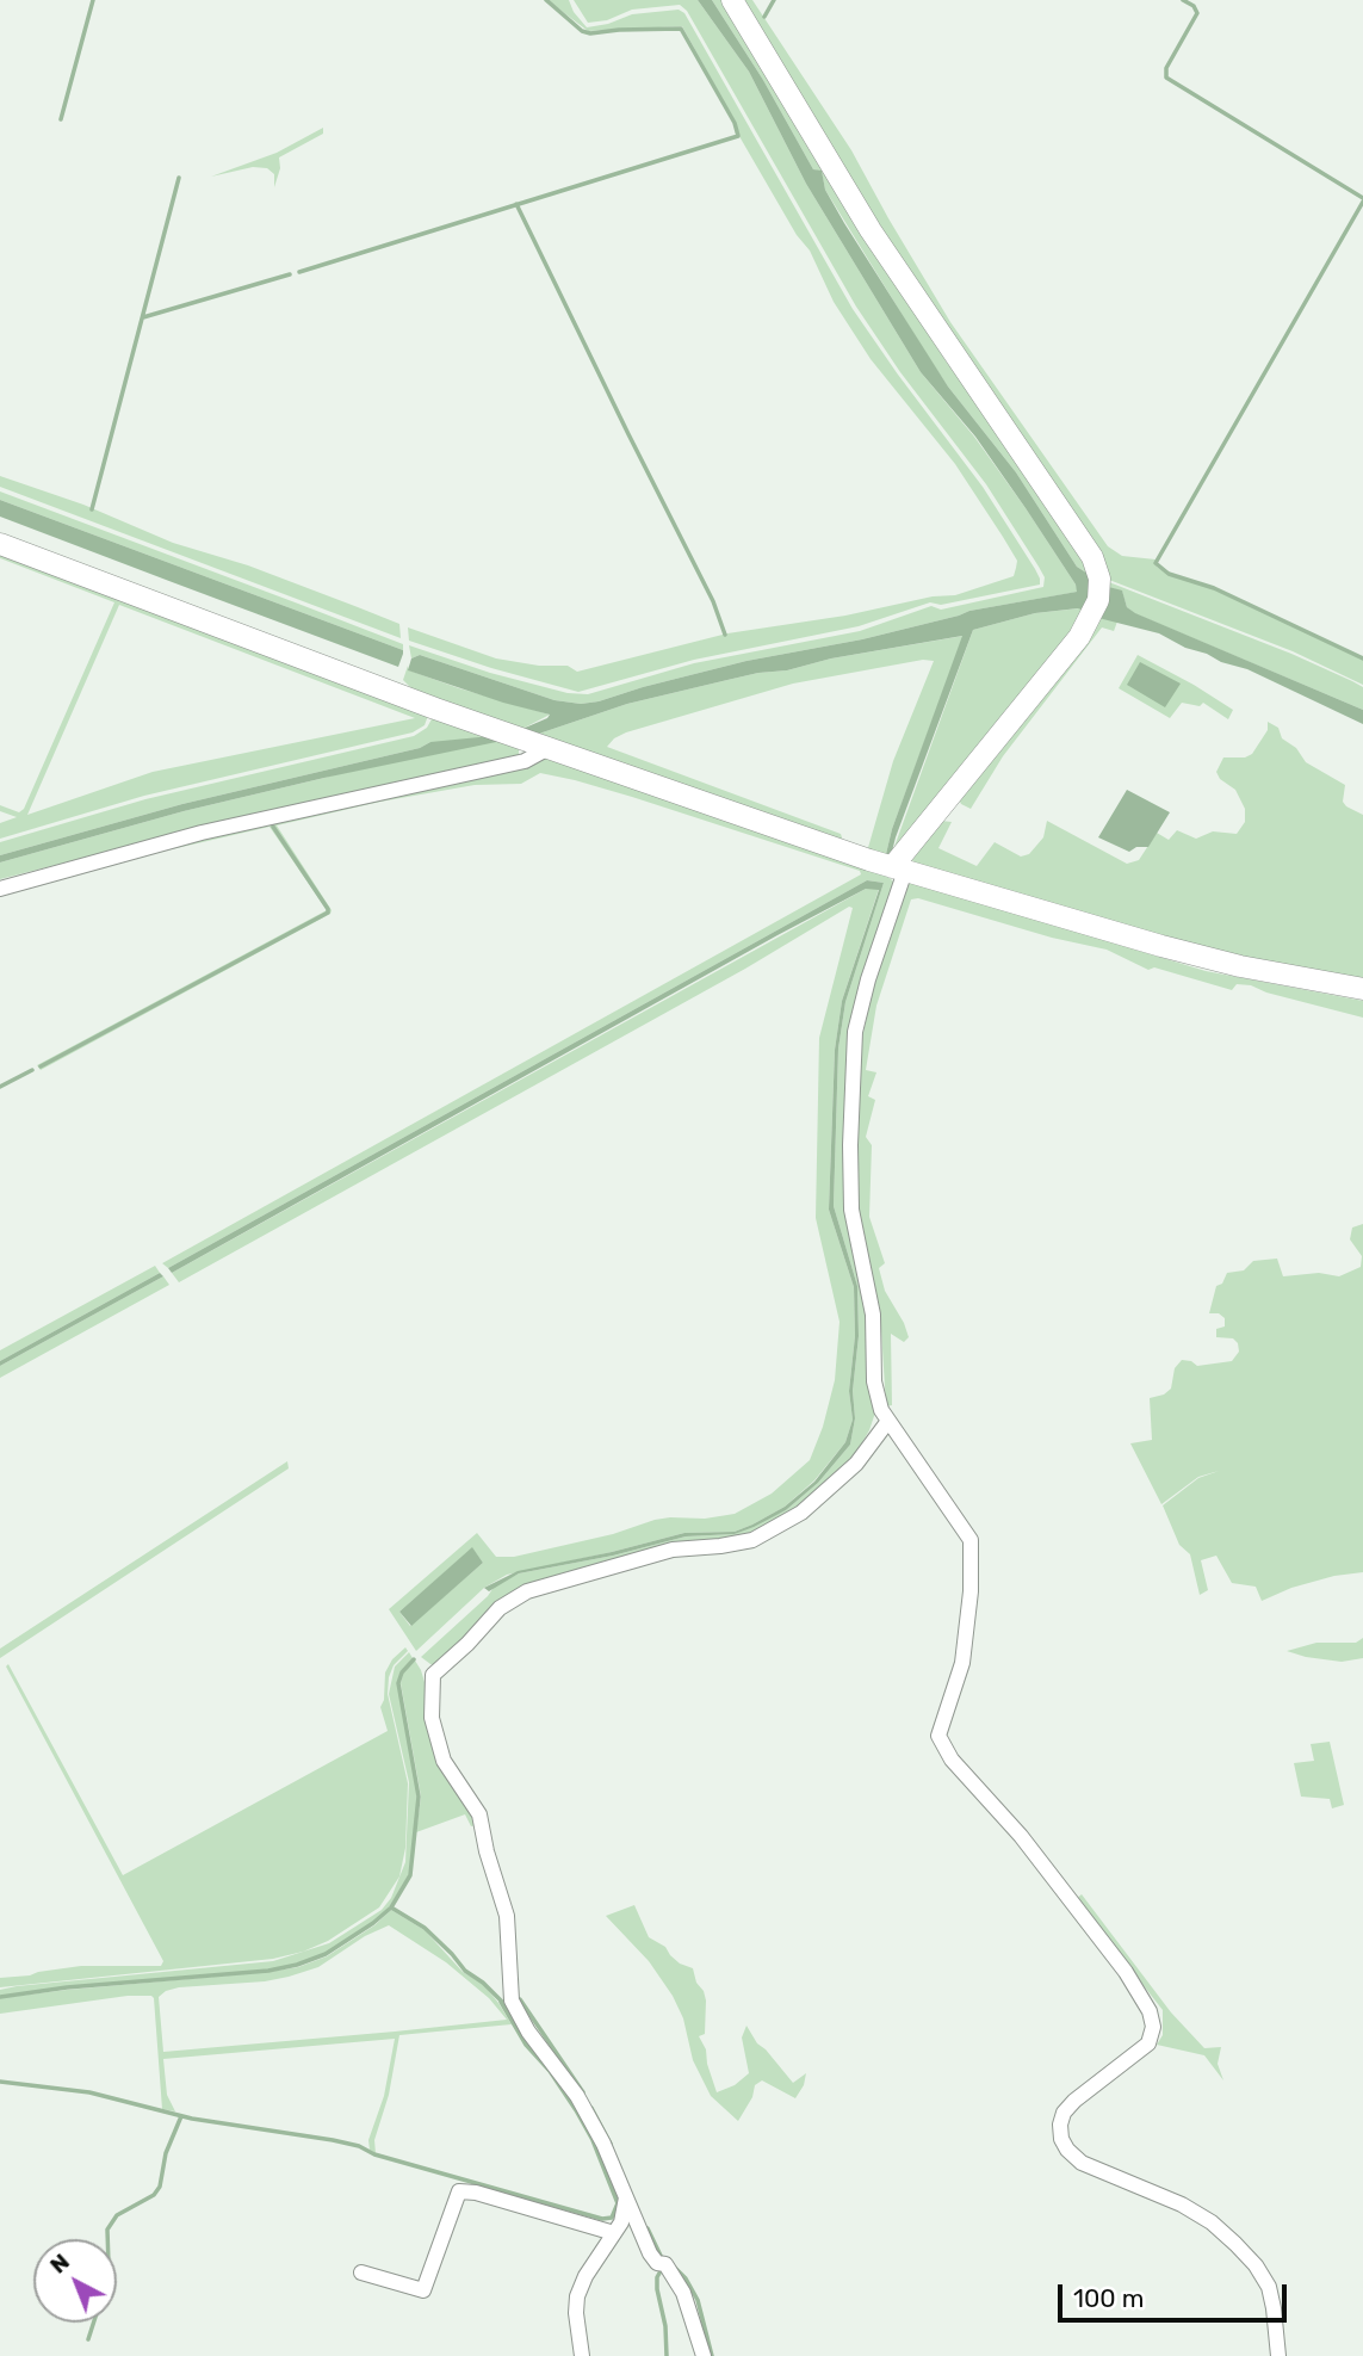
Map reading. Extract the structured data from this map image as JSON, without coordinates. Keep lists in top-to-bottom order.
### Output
{
  "scale_bar": "100 m",
  "north": "top left"
}
